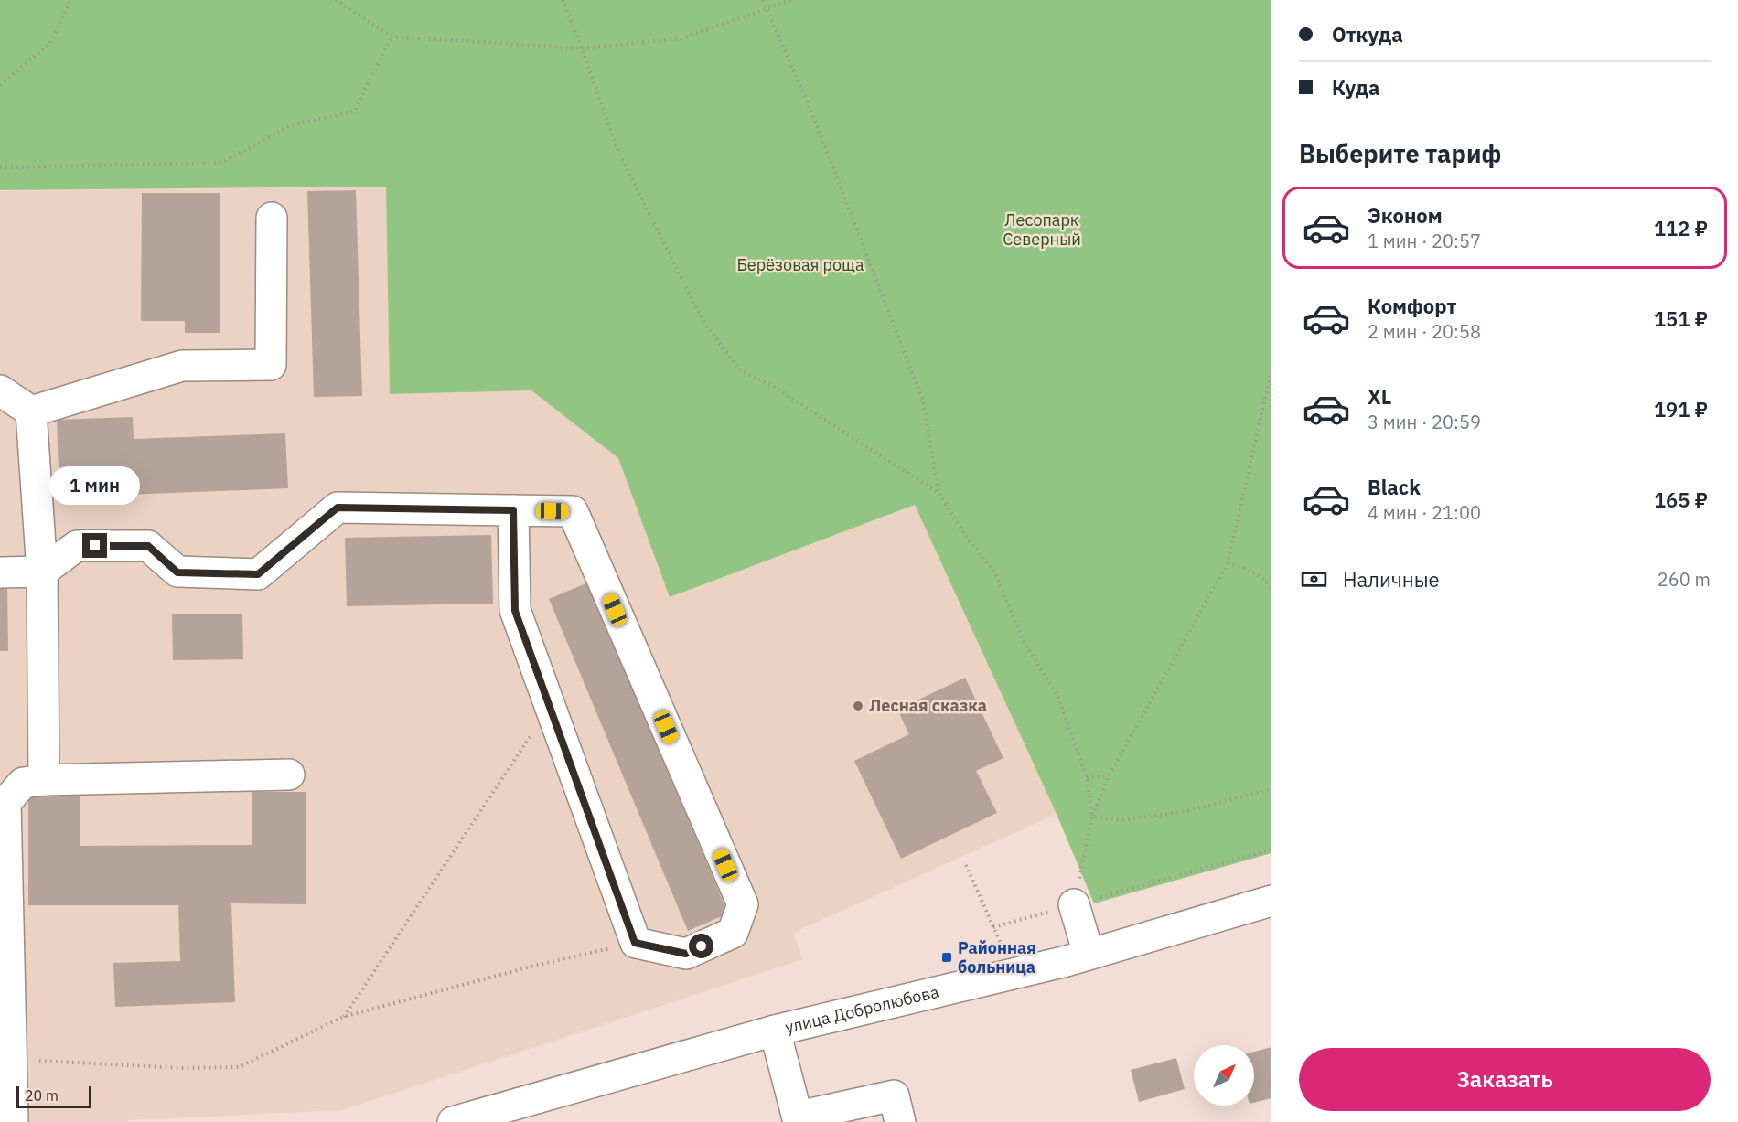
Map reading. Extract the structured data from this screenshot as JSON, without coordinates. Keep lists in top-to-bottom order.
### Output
{
  "streets": {
    "street": ["улица Добролюбова"]
  },
  "parks": ["Лесопарк Северный", "Берёзовая роща"],
  "places": {
    "other": ["Лесная сказка"],
    "transit": ["Районная больница"]
  },
  "scale_bar": "20 m",
  "north": "top right",
  "page": {
    "banner": ["Откуда", "Куда"],
    "heading": "Выберите тариф",
    "list": [
      {
        "name": "Эконом",
        "note": "1 мин · 20:57",
        "value": "112 ₽"
      },
      {
        "name": "Комфорт",
        "note": "2 мин · 20:58",
        "value": "151 ₽"
      },
      {
        "name": "XL",
        "note": "3 мин · 20:59",
        "value": "191 ₽"
      },
      {
        "name": "Black",
        "note": "4 мин · 21:00",
        "value": "165 ₽"
      }
    ],
    "bubble": "1 мин",
    "pay": ["Наличные", "260 m"],
    "buttons": "Заказать",
    "scale": "20 m"
  }
}
